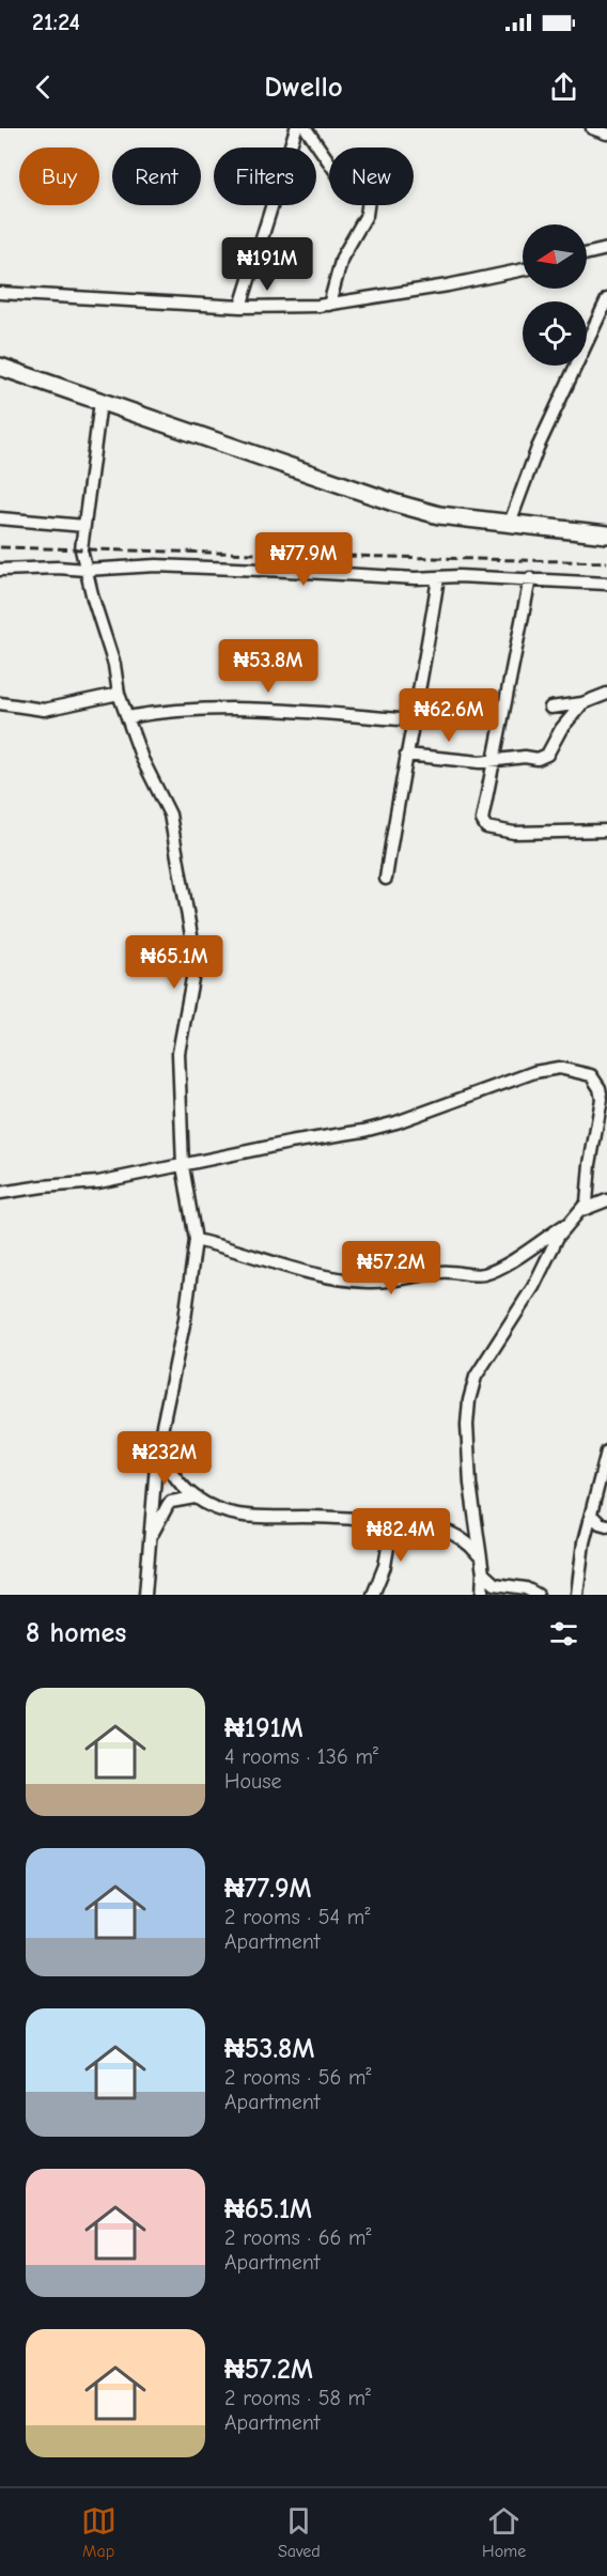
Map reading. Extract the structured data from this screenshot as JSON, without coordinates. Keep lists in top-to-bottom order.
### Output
{
  "north": "left",
  "page": {
    "status": "21:24",
    "header": "Dwello",
    "chip": [
      "Buy",
      "Rent",
      "Filters",
      "New"
    ],
    "price": [
      "₦191M",
      "₦77.9M",
      "₦53.8M",
      "₦62.6M",
      "₦65.1M",
      "₦57.2M",
      "₦232M",
      "₦82.4M"
    ],
    "heading": "8 homes",
    "list": [
      {
        "name": "₦191M",
        "note": "4 rooms · 136 m² · House"
      },
      {
        "name": "₦77.9M",
        "note": "2 rooms · 54 m² · Apartment"
      },
      {
        "name": "₦53.8M",
        "note": "2 rooms · 56 m² · Apartment"
      },
      {
        "name": "₦65.1M",
        "note": "2 rooms · 66 m² · Apartment"
      },
      {
        "name": "₦57.2M",
        "note": "2 rooms · 58 m² · Apartment"
      }
    ],
    "tabs": ["Map", "Saved", "Home"]
  }
}
